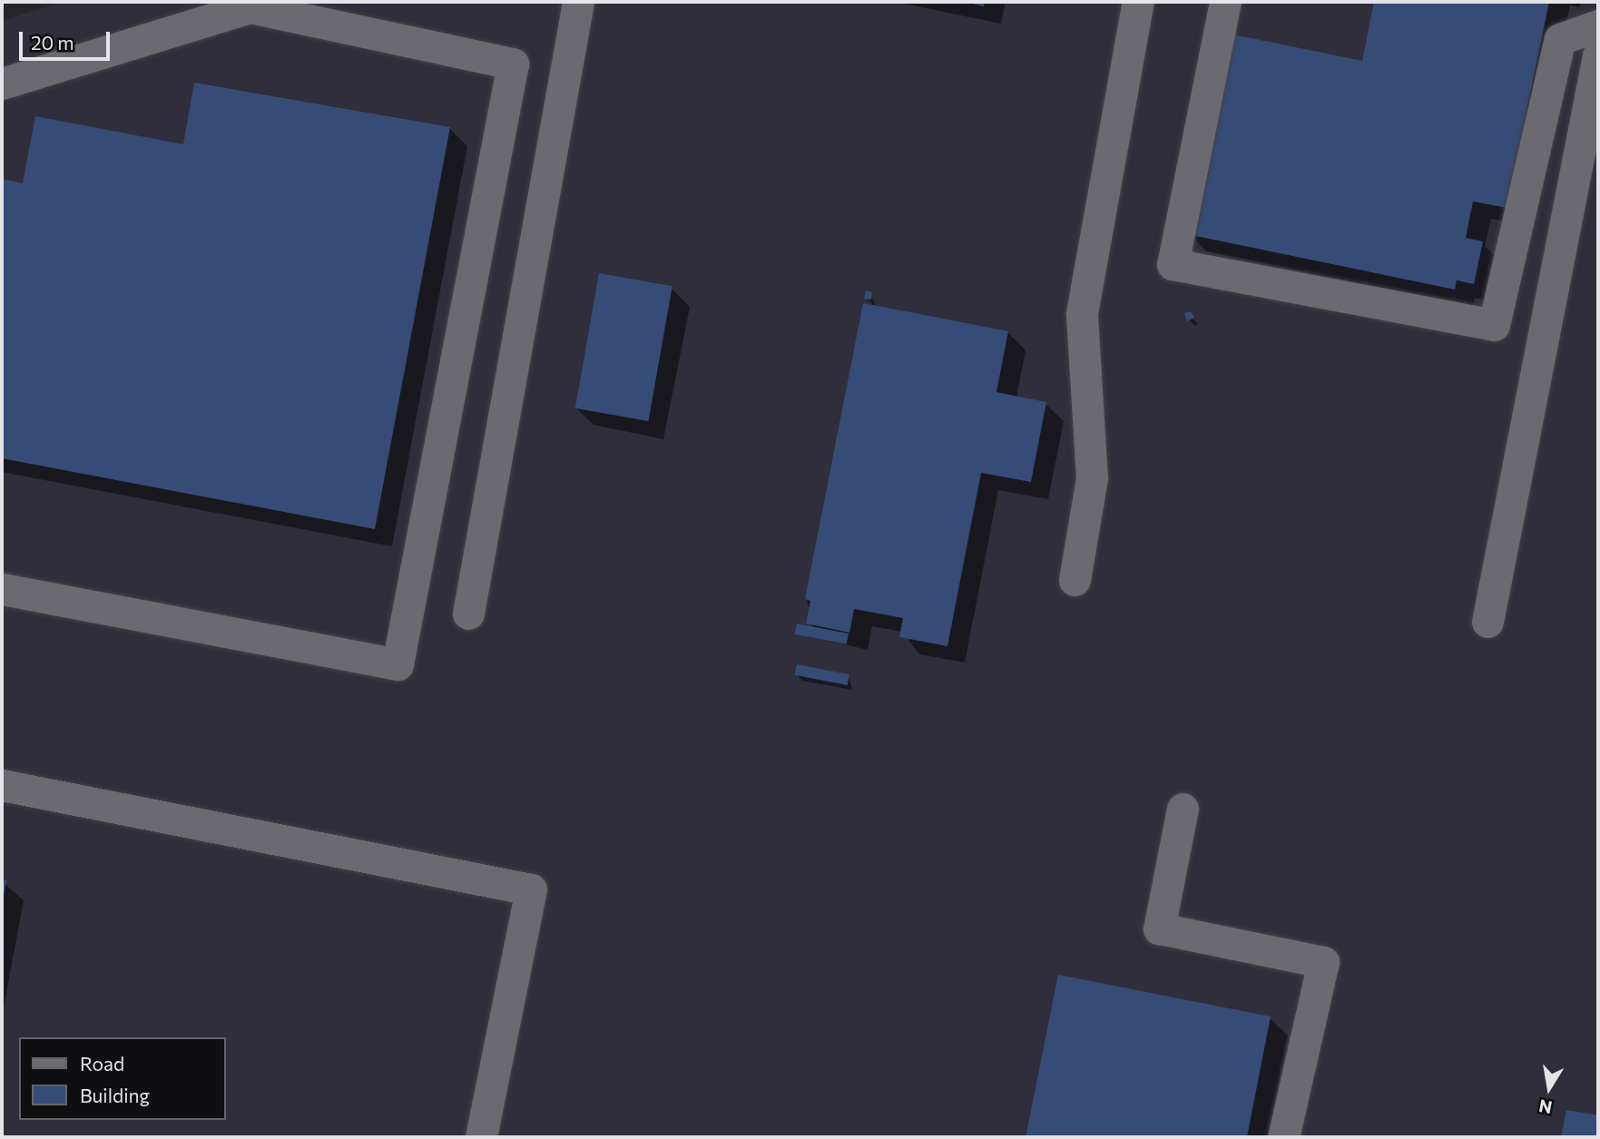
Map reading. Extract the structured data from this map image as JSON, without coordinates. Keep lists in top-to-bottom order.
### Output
{
  "legend": ["Road", "Building"],
  "scale_bar": "20 m",
  "north": "bottom"
}
